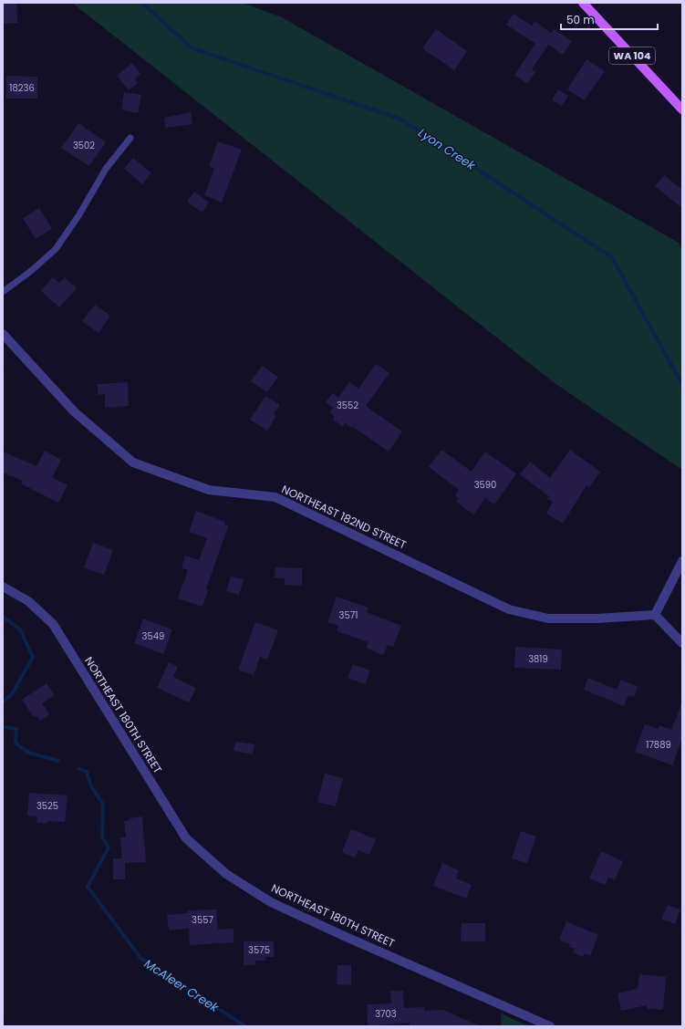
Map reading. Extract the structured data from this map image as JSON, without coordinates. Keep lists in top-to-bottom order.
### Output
{
  "streets": {
    "main road": ["WA 104"],
    "street": ["NORTHEAST 182ND STREET", "NORTHEAST 180TH STREET"]
  },
  "water": ["Lyon Creek", "McAleer Creek"],
  "house_numbers": [
    "18236",
    "3502",
    "3552",
    "3590",
    "3571",
    "3549",
    "3819",
    "17889",
    "3525",
    "3557",
    "3575",
    "3703"
  ],
  "scale_bar": "50 m"
}
